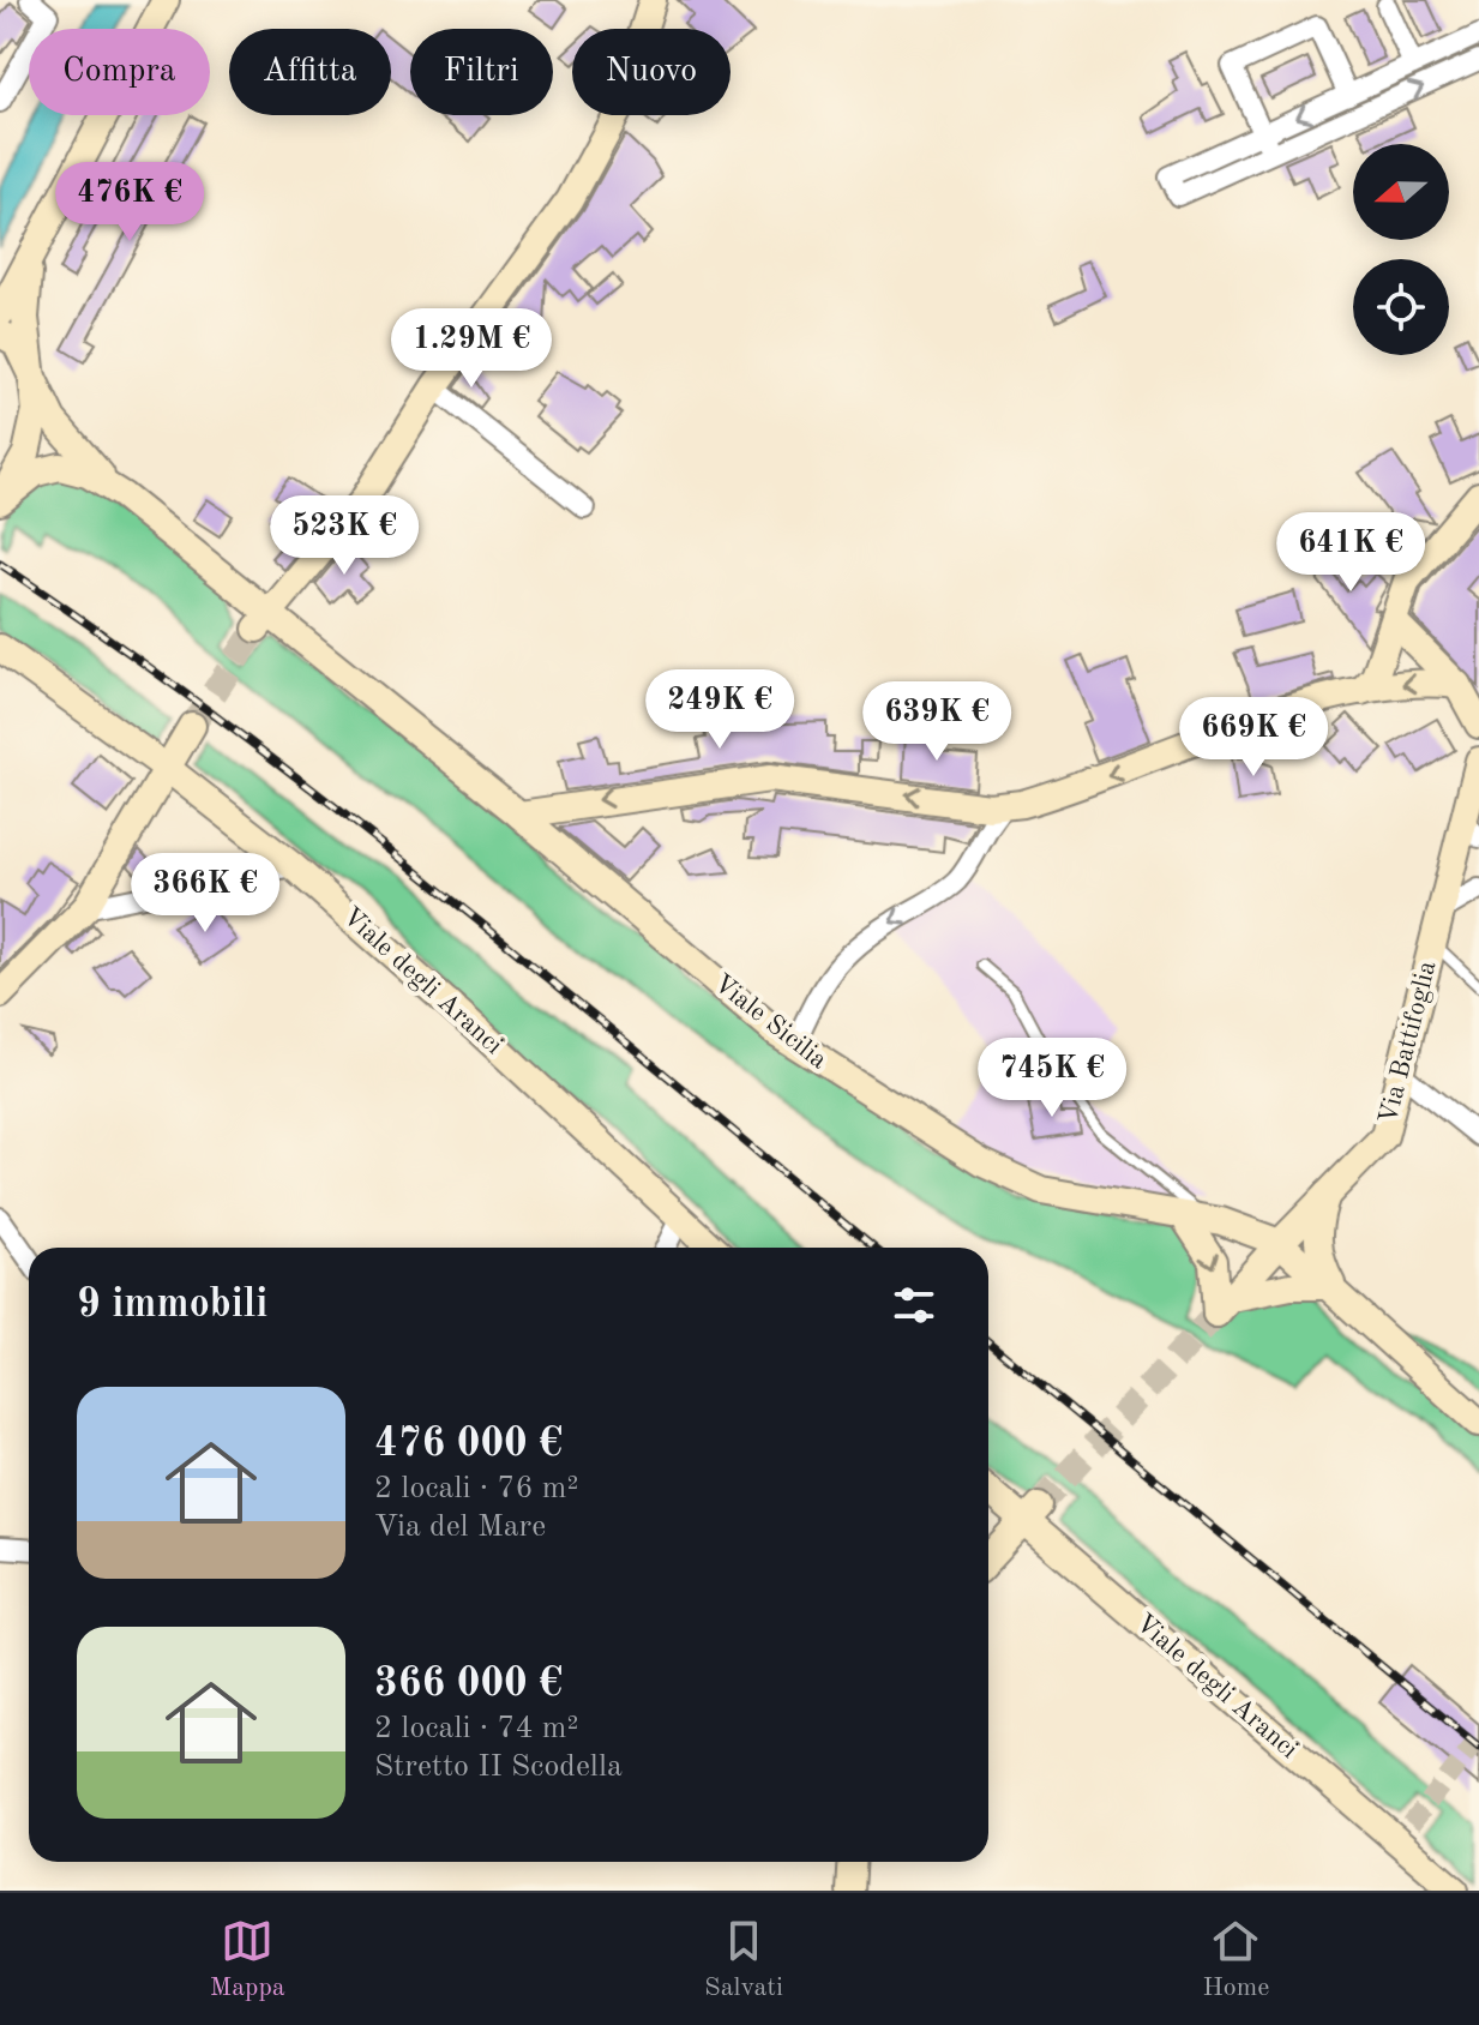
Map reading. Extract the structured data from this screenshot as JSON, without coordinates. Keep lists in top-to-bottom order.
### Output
{
  "streets": {
    "street": ["Viale degli Aranci", "Viale Sicilia", "Via Battifoglia"]
  },
  "crossings": [
    ["Viale Sicilia", "Via Battifoglia"]
  ],
  "north": "left",
  "page": {
    "chip": [
      "Compra",
      "Affitta",
      "Filtri",
      "Nuovo"
    ],
    "price": [
      "476K €",
      "1.29M €",
      "523K €",
      "641K €",
      "249K €",
      "639K €",
      "669K €",
      "366K €",
      "745K €"
    ],
    "heading": "9 immobili",
    "list": [
      {
        "name": "476 000 €",
        "note": "2 locali · 76 m² · Via del Mare"
      },
      {
        "name": "366 000 €",
        "note": "2 locali · 74 m² · Stretto II Scodella"
      }
    ],
    "tabs": ["Mappa", "Salvati", "Home"]
  }
}
